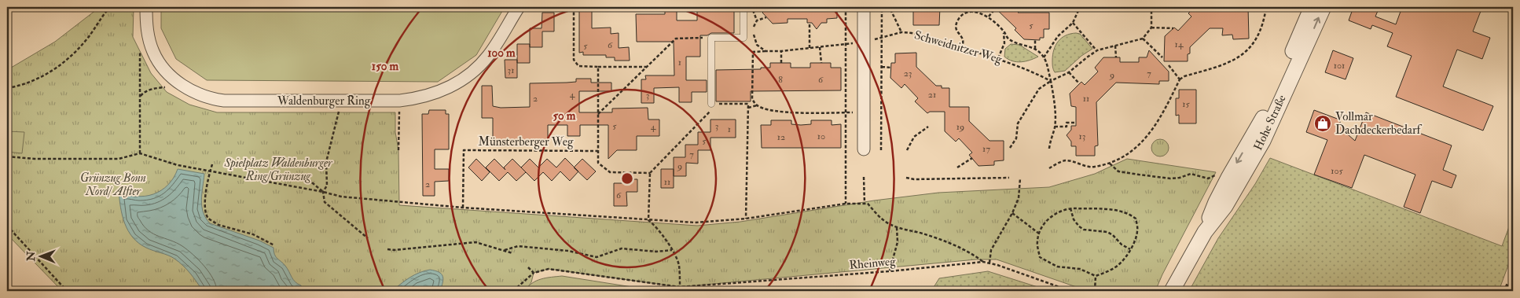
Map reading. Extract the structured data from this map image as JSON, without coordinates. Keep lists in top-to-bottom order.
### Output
{
  "streets": {
    "street": ["Waldenburger Ring", "Hohe Straße"],
    "path": ["Schweidnitzer Weg", "Münsterberger Weg", "Rheinweg"]
  },
  "parks": ["Spielplatz Waldenburger Ring/Grünzug", "Grünzug Bonn Nord/ Alfter"],
  "places": {
    "shop": ["Vollmar Dachdeckerbedarf"]
  },
  "house_numbers": [
    "5",
    "14",
    "6",
    "5",
    "1",
    "101",
    "31",
    "23",
    "7",
    "9",
    "8",
    "6",
    "4",
    "21",
    "3",
    "2",
    "11",
    "15",
    "5",
    "3",
    "4",
    "19",
    "1",
    "10",
    "13",
    "12",
    "5",
    "17",
    "7",
    "9",
    "105",
    "11",
    "2",
    "6"
  ],
  "north": "left",
  "rings": ["100 m", "150 m", "50 m"]
}
